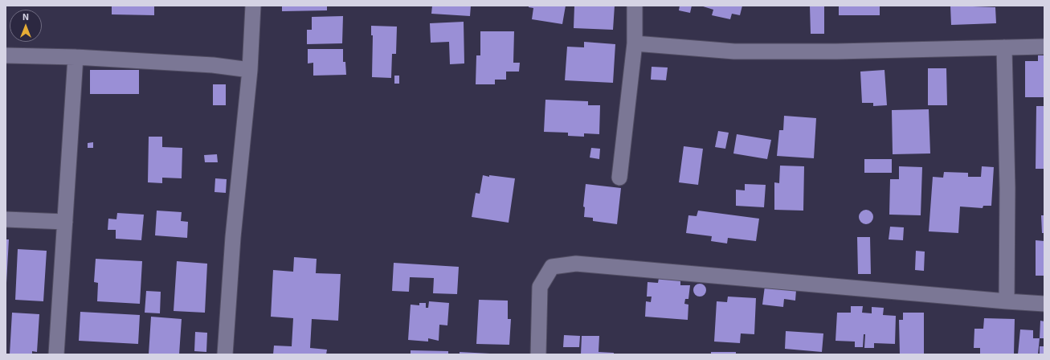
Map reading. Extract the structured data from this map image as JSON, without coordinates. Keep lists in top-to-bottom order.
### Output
{
  "north": "top"
}
